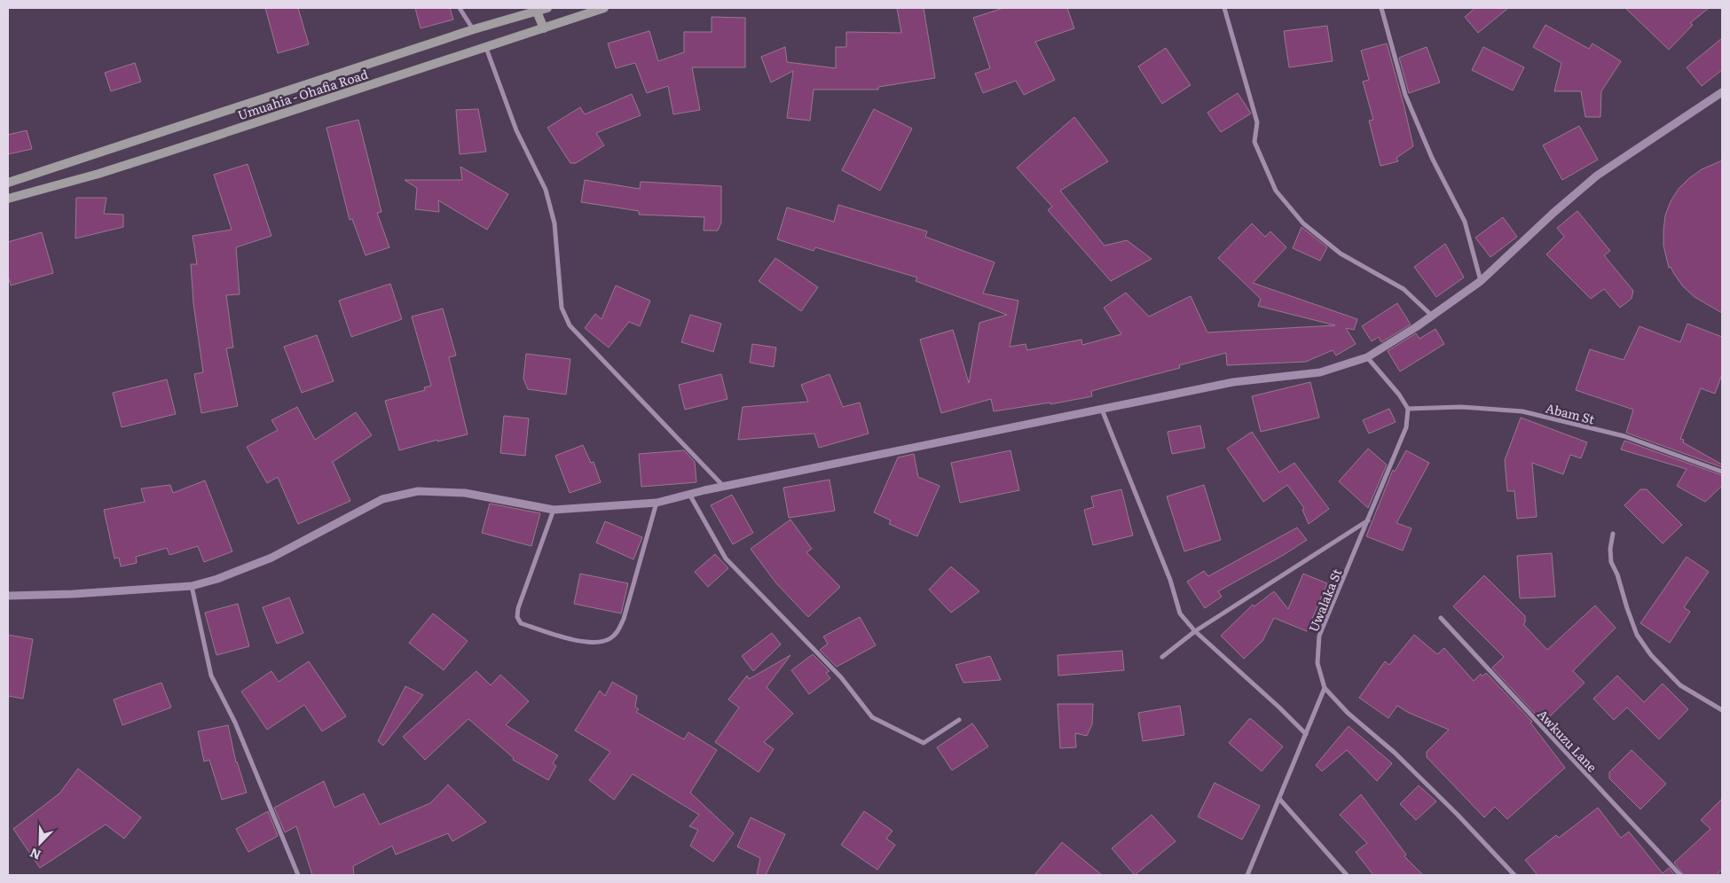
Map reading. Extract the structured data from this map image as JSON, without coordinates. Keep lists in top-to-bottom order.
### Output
{
  "streets": {
    "main road": ["Umuahia - Ohafia Road"],
    "street": ["Abam St", "Uwalaka St", "Awkuzu Lane"]
  },
  "crossings": [
    ["Abam St", "Uwalaka St"]
  ],
  "north": "bottom left"
}
